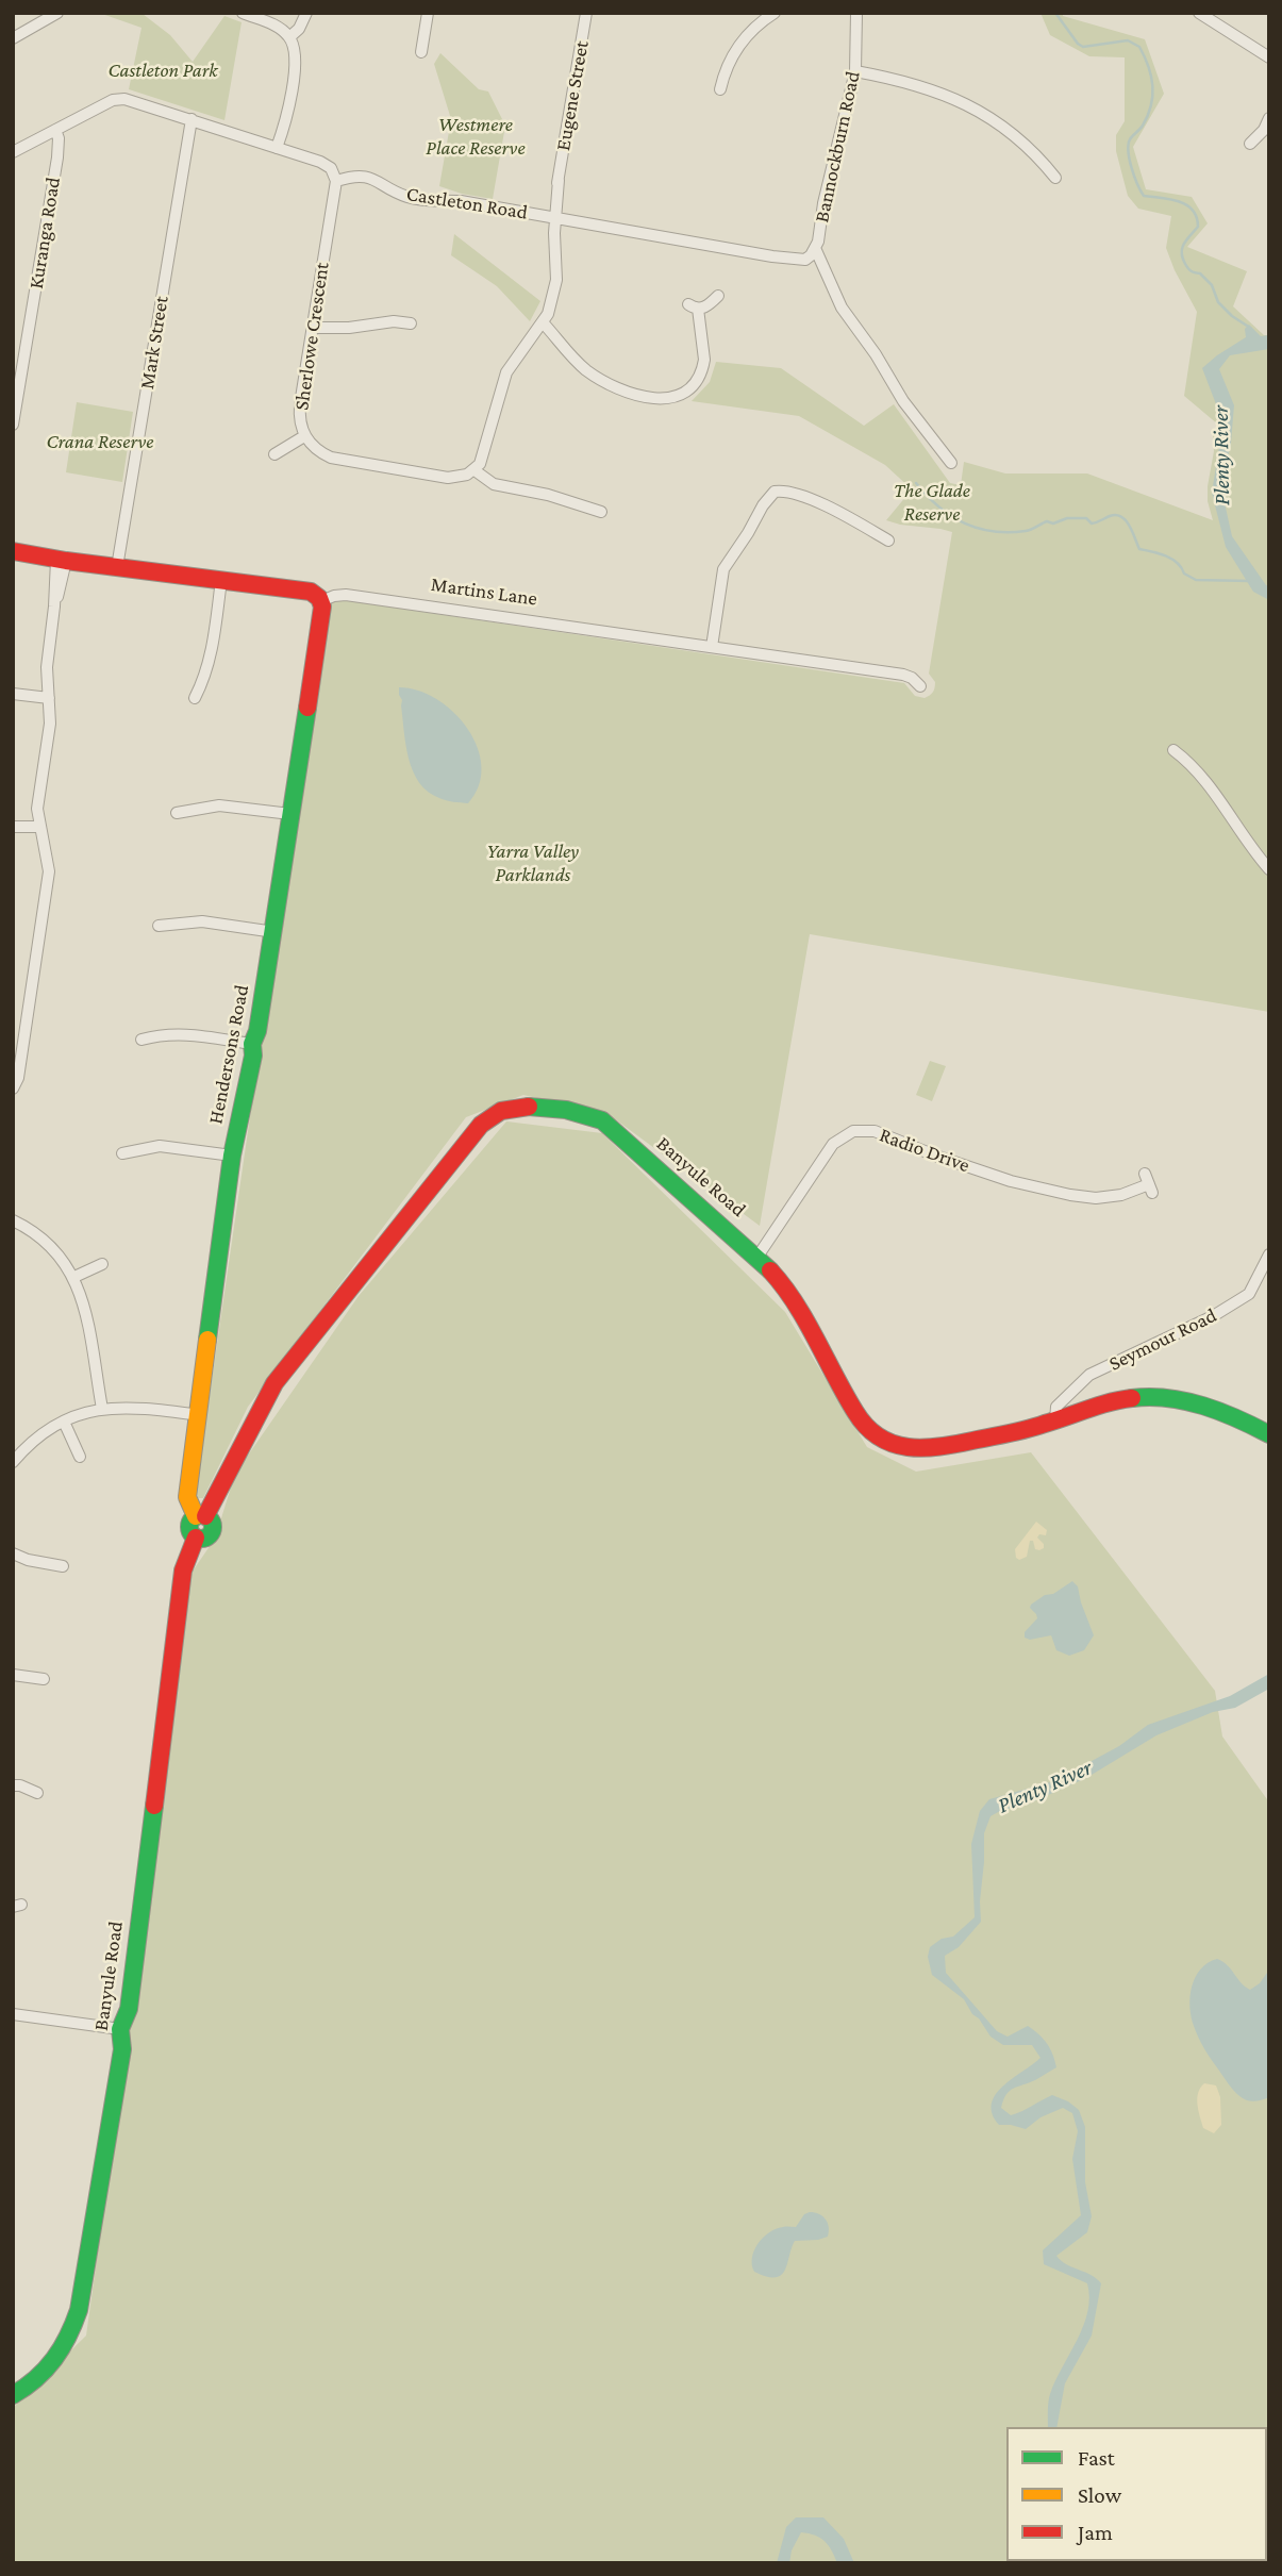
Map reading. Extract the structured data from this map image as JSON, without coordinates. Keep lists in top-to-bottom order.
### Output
{
  "streets": {
    "street": [
      "Eugene Street",
      "Bannockburn Road",
      "Castleton Road",
      "Kuranga Road",
      "Sherlowe Crescent",
      "Mark Street",
      "Martins Lane",
      "Hendersons Road",
      "Radio Drive",
      "Banyule Road",
      "Seymour Road"
    ]
  },
  "crossings": [
    ["Eugene Street", "Castleton Road"],
    ["Bannockburn Road", "Castleton Road"],
    ["Castleton Road", "Sherlowe Crescent"],
    ["Mark Street", "Martins Lane"],
    ["Martins Lane", "Hendersons Road"],
    ["Hendersons Road", "Banyule Road"],
    ["Radio Drive", "Banyule Road"],
    ["Banyule Road", "Seymour Road"]
  ],
  "water": ["Plenty River"],
  "parks": [
    "Castleton Park",
    "Westmere Place Reserve",
    "Crana Reserve",
    "The Glade Reserve",
    "Yarra Valley Parklands"
  ],
  "legend": ["Fast", "Slow", "Jam"]
}
